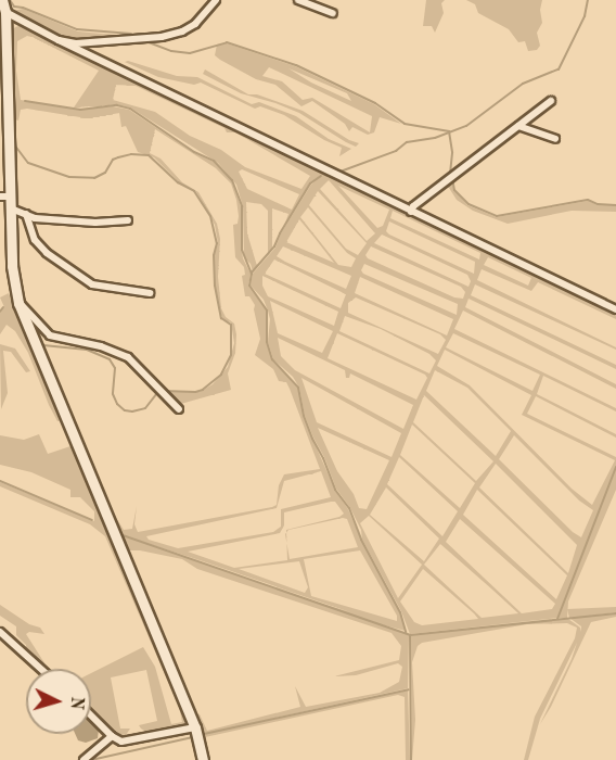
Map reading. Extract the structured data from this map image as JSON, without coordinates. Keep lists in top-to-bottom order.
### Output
{
  "north": "right"
}
